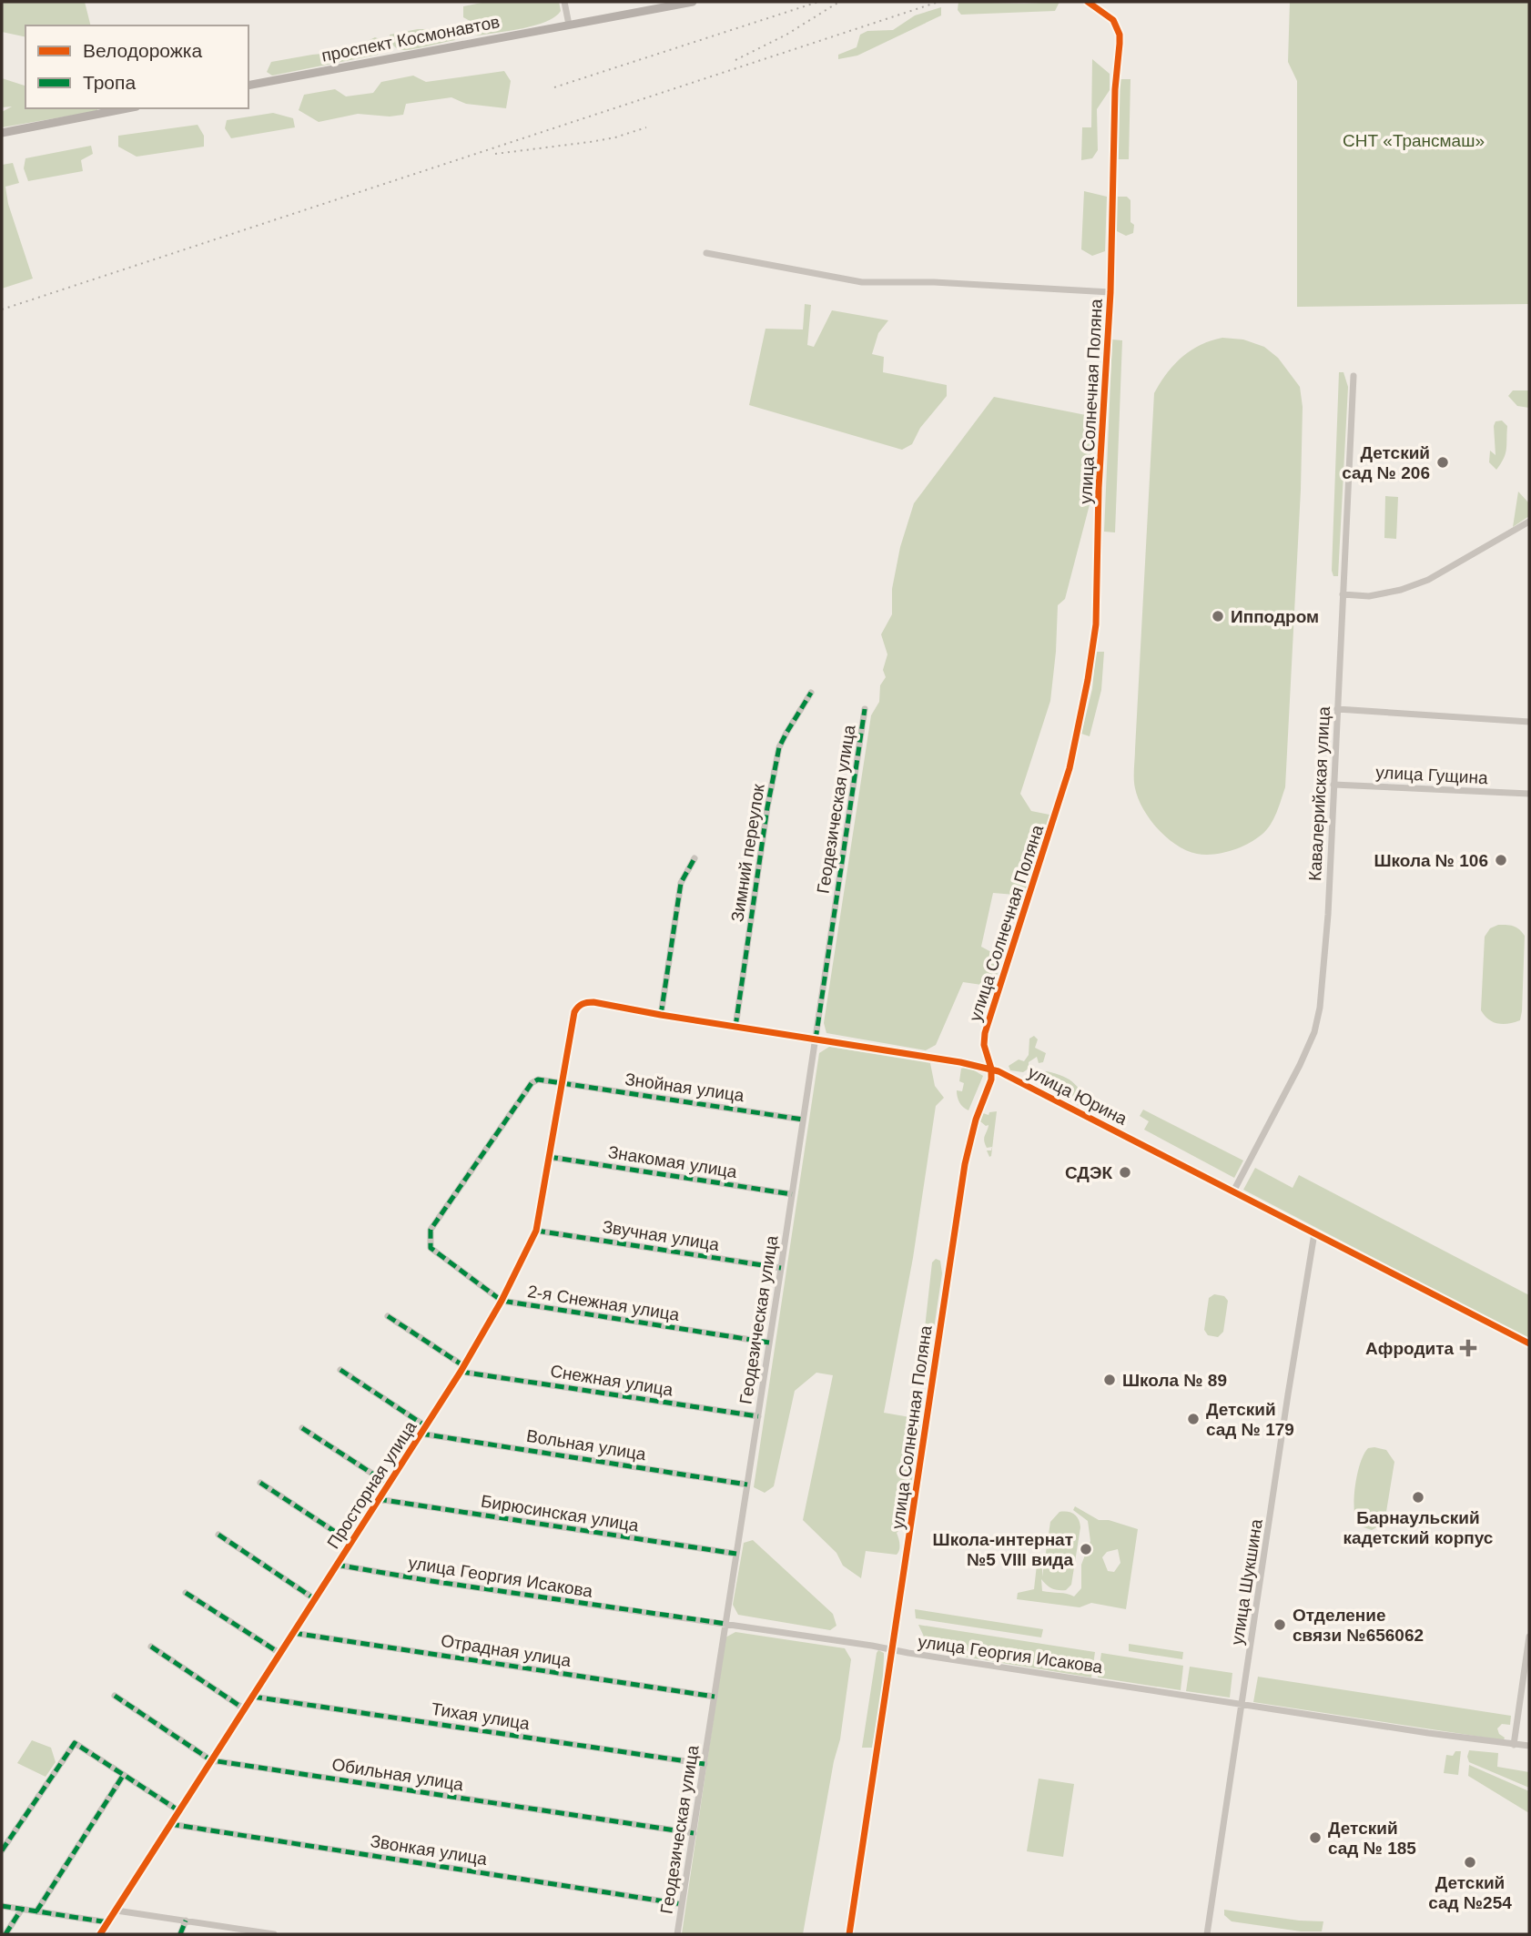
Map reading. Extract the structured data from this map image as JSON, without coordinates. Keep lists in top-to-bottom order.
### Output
{
  "streets": {
    "main road": ["проспект Космонавтов"],
    "street": [
      "улица Солнечная Поляна",
      "улица Гущина",
      "Кавалерийская улица",
      "Геодезическая улица",
      "Зимний переулок",
      "Знойная улица",
      "улица Юрина",
      "Знакомая улица",
      "Звучная улица",
      "2-я Снежная улица",
      "Снежная улица",
      "Вольная улица",
      "Просторная улица",
      "Бирюсинская улица",
      "улица Георгия Исакова",
      "улица Шукшина",
      "Отрадная улица",
      "Тихая улица",
      "Обильная улица",
      "Звонкая улица"
    ]
  },
  "crossings": [
    ["улица Солнечная Поляна", "улица Юрина"],
    ["улица Солнечная Поляна", "улица Георгия Исакова"],
    ["улица Гущина", "Кавалерийская улица"],
    ["Кавалерийская улица", "улица Юрина"],
    ["Геодезическая улица", "Знойная улица"],
    ["Геодезическая улица", "улица Юрина"],
    ["Геодезическая улица", "Знакомая улица"],
    ["Геодезическая улица", "Звучная улица"],
    ["Геодезическая улица", "2-я Снежная улица"],
    ["Геодезическая улица", "Снежная улица"],
    ["Геодезическая улица", "Вольная улица"],
    ["Геодезическая улица", "Бирюсинская улица"],
    ["Геодезическая улица", "улица Георгия Исакова"],
    ["Геодезическая улица", "Отрадная улица"],
    ["Геодезическая улица", "Тихая улица"],
    ["Геодезическая улица", "Обильная улица"],
    ["Геодезическая улица", "Звонкая улица"],
    ["Зимний переулок", "улица Юрина"],
    ["Знойная улица", "2-я Снежная улица"],
    ["Знойная улица", "Просторная улица"],
    ["улица Юрина", "Просторная улица"],
    ["улица Юрина", "улица Шукшина"],
    ["Знакомая улица", "Просторная улица"],
    ["Звучная улица", "Просторная улица"],
    ["2-я Снежная улица", "Просторная улица"],
    ["Снежная улица", "Просторная улица"],
    ["Вольная улица", "Просторная улица"],
    ["Просторная улица", "Бирюсинская улица"],
    ["Просторная улица", "улица Георгия Исакова"],
    ["Просторная улица", "Отрадная улица"],
    ["Просторная улица", "Тихая улица"],
    ["Просторная улица", "Обильная улица"],
    ["Просторная улица", "Звонкая улица"],
    ["улица Георгия Исакова", "улица Шукшина"]
  ],
  "parks": ["СНТ «Трансмаш»"],
  "places": {
    "other": [
      "Детский сад № 206",
      "Ипподром",
      "Школа № 106",
      "СДЭК",
      "Школа № 89",
      "Детский сад № 179",
      "Барнаульский кадетский корпус",
      "Школа-интернат №5 VIII вида",
      "Отделение связи №656062",
      "Детский сад № 185",
      "Детский сад №254"
    ],
    "health": ["Афродита"]
  },
  "legend": ["Велодорожка", "Тропа"]
}
